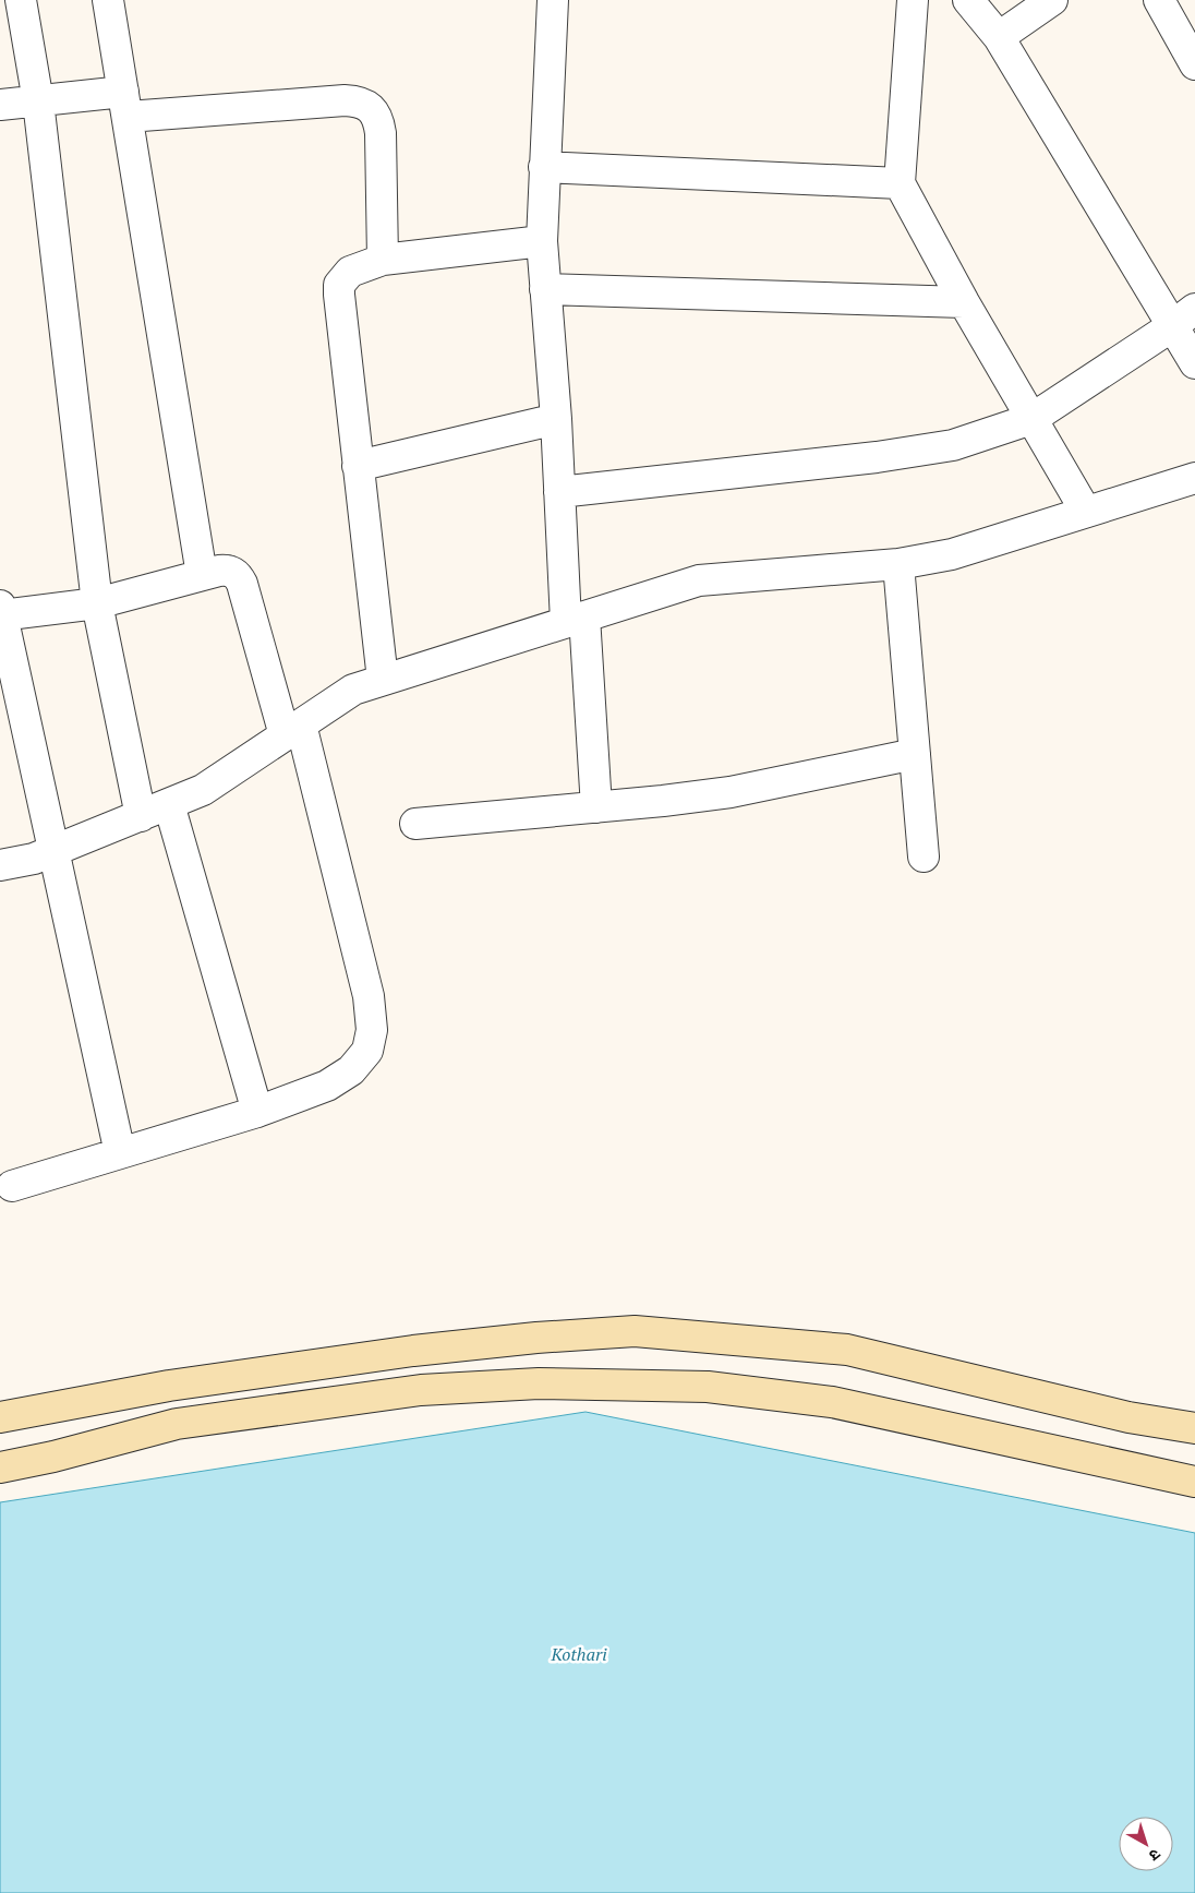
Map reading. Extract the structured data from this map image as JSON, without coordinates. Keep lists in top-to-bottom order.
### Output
{
  "water": ["Kothari"],
  "north": "bottom right"
}
